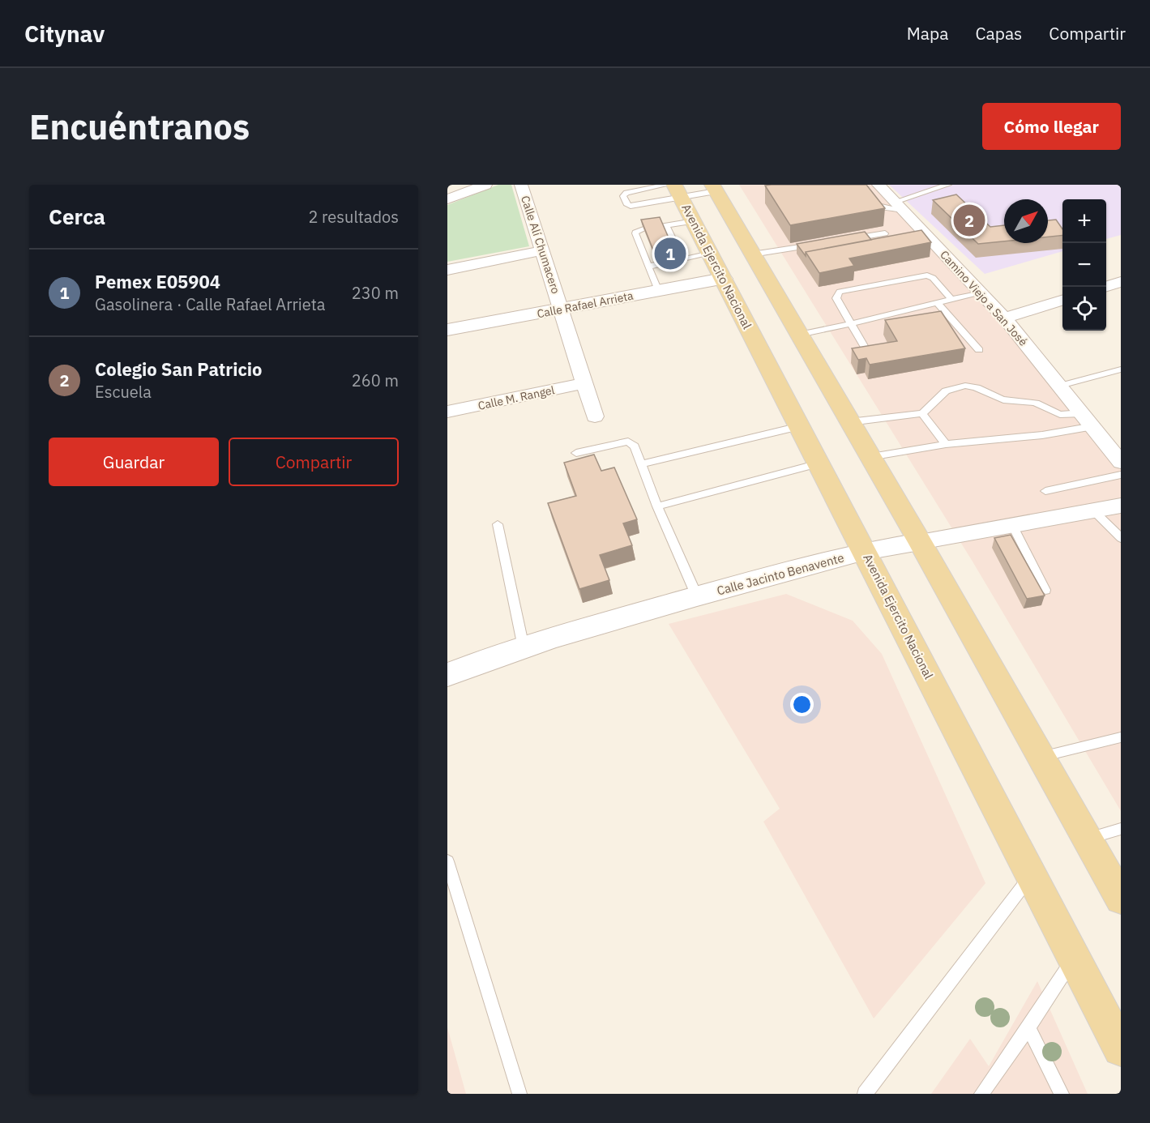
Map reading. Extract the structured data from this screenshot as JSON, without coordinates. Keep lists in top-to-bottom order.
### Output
{
  "streets": {
    "main road": ["Avenida Ejercito Nacional"],
    "street": [
      "Calle Alí Chumacero",
      "Camino Viejo a San José",
      "Calle Rafael Arrieta",
      "Calle M. Rangel",
      "Calle Jacinto Benavente"
    ]
  },
  "crossings": [
    ["Calle Alí Chumacero", "Calle Rafael Arrieta"],
    ["Calle Alí Chumacero", "Calle M. Rangel"],
    ["Avenida Ejercito Nacional", "Calle Rafael Arrieta"],
    ["Avenida Ejercito Nacional", "Calle Jacinto Benavente"]
  ],
  "north": "top right",
  "page": {
    "header": "Citynav",
    "nav": ["Mapa", "Capas", "Compartir"],
    "buttons": [
      "Cómo llegar",
      ["Guardar", "Compartir"]
    ],
    "title": "Encuéntranos",
    "heading": ["Cerca", "2 resultados"],
    "map_buttons": ["+", "−"],
    "pins": ["2", "1"],
    "list": [
      {
        "mark": "1",
        "name": "Pemex E05904",
        "note": "Gasolinera · Calle Rafael Arrieta",
        "value": "230 m"
      },
      {
        "mark": "2",
        "name": "Colegio San Patricio",
        "note": "Escuela",
        "value": "260 m"
      }
    ]
  }
}
